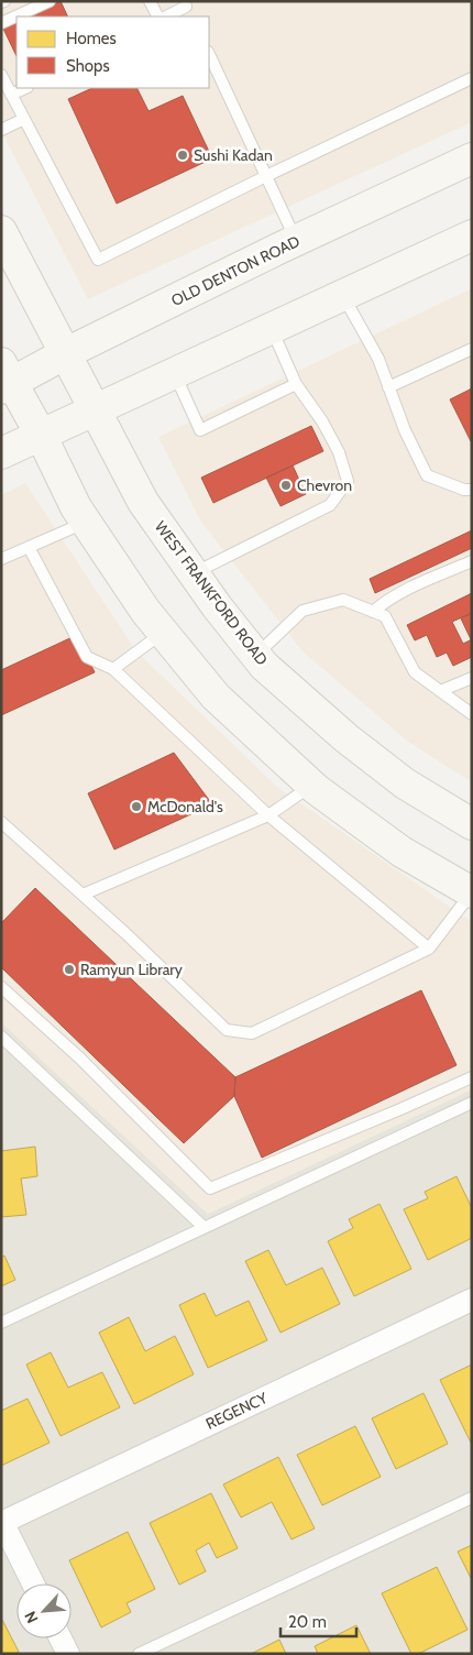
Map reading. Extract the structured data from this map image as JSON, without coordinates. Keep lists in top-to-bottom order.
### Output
{
  "streets": {
    "main road": ["OLD DENTON ROAD", "WEST FRANKFORD ROAD"],
    "street": ["REGENCY"]
  },
  "crossings": [
    ["OLD DENTON ROAD", "WEST FRANKFORD ROAD"]
  ],
  "places": [
    "Sushi Kadan",
    "Chevron",
    "McDonald's",
    "Ramyun Library"
  ],
  "legend": ["Homes", "Shops"],
  "scale_bar": "20 m",
  "north": "bottom left"
}
